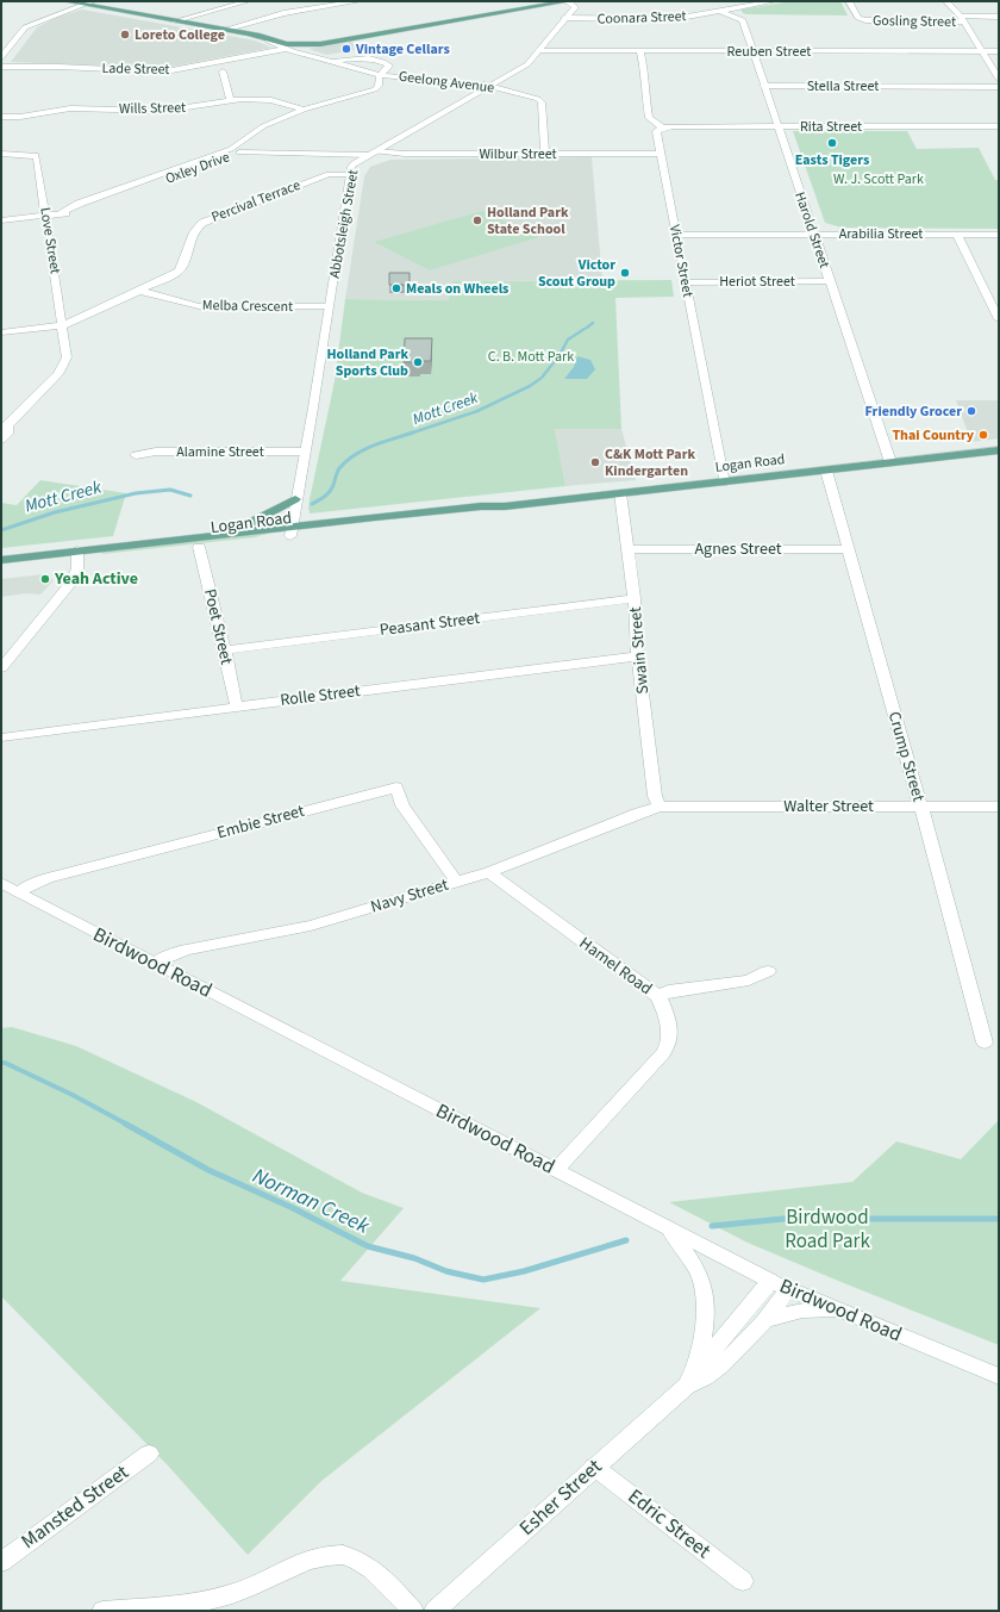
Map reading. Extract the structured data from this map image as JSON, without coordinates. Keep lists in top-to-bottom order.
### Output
{
  "streets": {
    "main road": ["Logan Road"],
    "street": [
      "Coonara Street",
      "Gosling Street",
      "Reuben Street",
      "Lade Street",
      "Geelong Avenue",
      "Stella Street",
      "Wills Street",
      "Rita Street",
      "Wilbur Street",
      "Oxley Drive",
      "Percival Terrace",
      "Abbotsleigh Street",
      "Harold Street",
      "Arabilia Street",
      "Love Street",
      "Victor Street",
      "Heriot Street",
      "Melba Crescent",
      "Alamine Street",
      "Agnes Street",
      "Peasant Street",
      "Poet Street",
      "Swain Street",
      "Rolle Street",
      "Crump Street",
      "Walter Street",
      "Embie Street",
      "Navy Street",
      "Birdwood Road",
      "Hamel Road",
      "Esher Street",
      "Mansted Street",
      "Edric Street"
    ]
  },
  "crossings": [
    ["Coonara Street", "Abbotsleigh Street"],
    ["Coonara Street", "Harold Street"],
    ["Reuben Street", "Abbotsleigh Street"],
    ["Reuben Street", "Harold Street"],
    ["Lade Street", "Geelong Avenue"],
    ["Geelong Avenue", "Wilbur Street"],
    ["Geelong Avenue", "Oxley Drive"],
    ["Geelong Avenue", "Abbotsleigh Street"],
    ["Stella Street", "Harold Street"],
    ["Wills Street", "Oxley Drive"],
    ["Rita Street", "Harold Street"],
    ["Rita Street", "Victor Street"],
    ["Wilbur Street", "Oxley Drive"],
    ["Wilbur Street", "Abbotsleigh Street"],
    ["Wilbur Street", "Victor Street"],
    ["Oxley Drive", "Love Street"],
    ["Percival Terrace", "Abbotsleigh Street"],
    ["Percival Terrace", "Love Street"],
    ["Percival Terrace", "Melba Crescent"],
    ["Abbotsleigh Street", "Melba Crescent"],
    ["Abbotsleigh Street", "Alamine Street"],
    ["Abbotsleigh Street", "Logan Road"],
    ["Harold Street", "Arabilia Street"],
    ["Harold Street", "Heriot Street"],
    ["Harold Street", "Logan Road"],
    ["Arabilia Street", "Victor Street"],
    ["Victor Street", "Heriot Street"],
    ["Victor Street", "Logan Road"],
    ["Logan Road", "Poet Street"],
    ["Logan Road", "Swain Street"],
    ["Logan Road", "Crump Street"],
    ["Agnes Street", "Swain Street"],
    ["Agnes Street", "Crump Street"],
    ["Peasant Street", "Poet Street"],
    ["Peasant Street", "Swain Street"],
    ["Poet Street", "Rolle Street"],
    ["Swain Street", "Rolle Street"],
    ["Swain Street", "Walter Street"],
    ["Swain Street", "Navy Street"],
    ["Crump Street", "Walter Street"],
    ["Walter Street", "Navy Street"],
    ["Embie Street", "Navy Street"],
    ["Embie Street", "Birdwood Road"],
    ["Navy Street", "Birdwood Road"],
    ["Navy Street", "Hamel Road"],
    ["Birdwood Road", "Hamel Road"],
    ["Birdwood Road", "Esher Street"],
    ["Esher Street", "Edric Street"]
  ],
  "water": ["Mott Creek", "Norman Creek"],
  "parks": ["W. J. Scott Park", "C. B. Mott Park", "Birdwood Road Park"],
  "places": [
    "Loreto College",
    "Vintage Cellars",
    "Easts Tigers",
    "Holland Park State School",
    "Victor Scout Group",
    "Meals on Wheels",
    "Holland Park Sports Club",
    "Friendly Grocer",
    "Thai Country",
    "C&K Mott Park Kindergarten",
    "Yeah Active"
  ]
}
